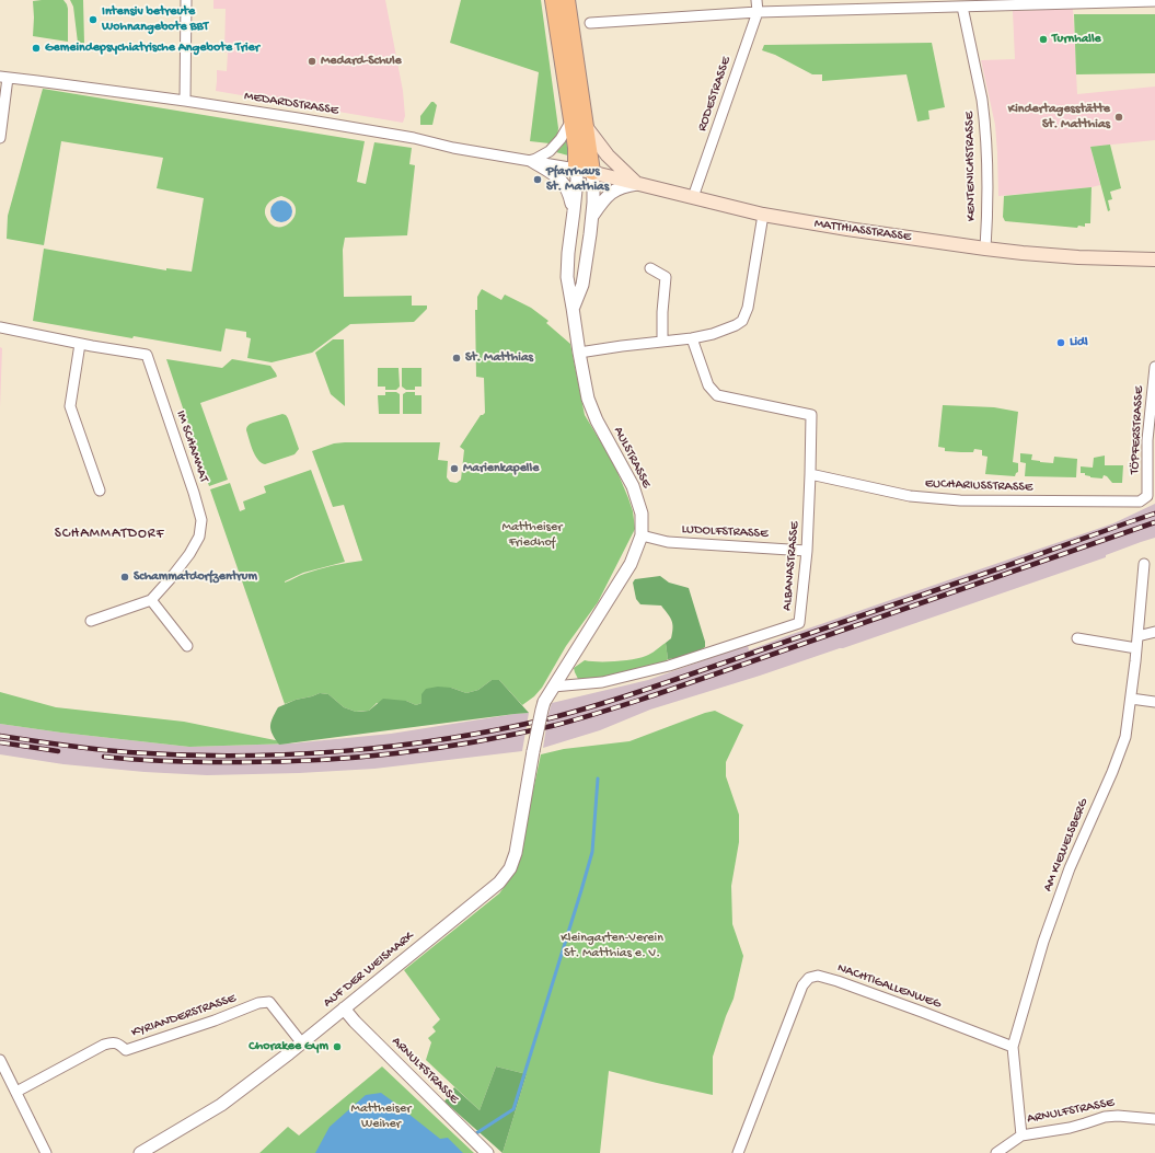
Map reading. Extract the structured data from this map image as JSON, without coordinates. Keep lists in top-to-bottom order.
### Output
{
  "streets": {
    "main road": ["MATTHIASSTRASSE"],
    "street": [
      "RODESTRASSE",
      "MEDARDSTRASSE",
      "KENTENICHSTRASSE",
      "TÖPFERSTRASSE",
      "IM SCHAMMAT",
      "AULSTRASSE",
      "EUCHARIUSSTRASSE",
      "LUDOLFSTRASSE",
      "ALBANASTRASSE",
      "AM KIEWELSBERG",
      "AUF DER WEISMARK",
      "NACHTIGALLENWEG",
      "KYRIANDERSTRASSE",
      "ARNULFSTRASSE"
    ]
  },
  "crossings": [
    ["RODESTRASSE", "MATTHIASSTRASSE"],
    ["MEDARDSTRASSE", "MATTHIASSTRASSE"],
    ["MEDARDSTRASSE", "AULSTRASSE"],
    ["KENTENICHSTRASSE", "MATTHIASSTRASSE"],
    ["MATTHIASSTRASSE", "AULSTRASSE"],
    ["TÖPFERSTRASSE", "EUCHARIUSSTRASSE"],
    ["AULSTRASSE", "LUDOLFSTRASSE"],
    ["AULSTRASSE", "ALBANASTRASSE"],
    ["AULSTRASSE", "AUF DER WEISMARK"],
    ["EUCHARIUSSTRASSE", "ALBANASTRASSE"],
    ["LUDOLFSTRASSE", "ALBANASTRASSE"],
    ["AM KIEWELSBERG", "NACHTIGALLENWEG"],
    ["AM KIEWELSBERG", "ARNULFSTRASSE"],
    ["AUF DER WEISMARK", "KYRIANDERSTRASSE"],
    ["AUF DER WEISMARK", "ARNULFSTRASSE"]
  ],
  "districts": ["SCHAMMATDORF"],
  "parks": ["Mattheiser Friedhof", "Kleingarten-Verein St. Matthias e. V.", "Mattheiser Weiher"],
  "places": [
    "Intensiv betreute Wohnangebote BBT",
    "Turnhalle",
    "Gemeindepsychiatrische Angebote Trier",
    "Medard-Schule",
    "Kindertagesstätte St. Matthias",
    "Pfarrhaus St. Mathias",
    "Lidl",
    "St. Matthias",
    "Marienkapelle",
    "Schammatdorfzentrum",
    "Chorakee Gym"
  ]
}
